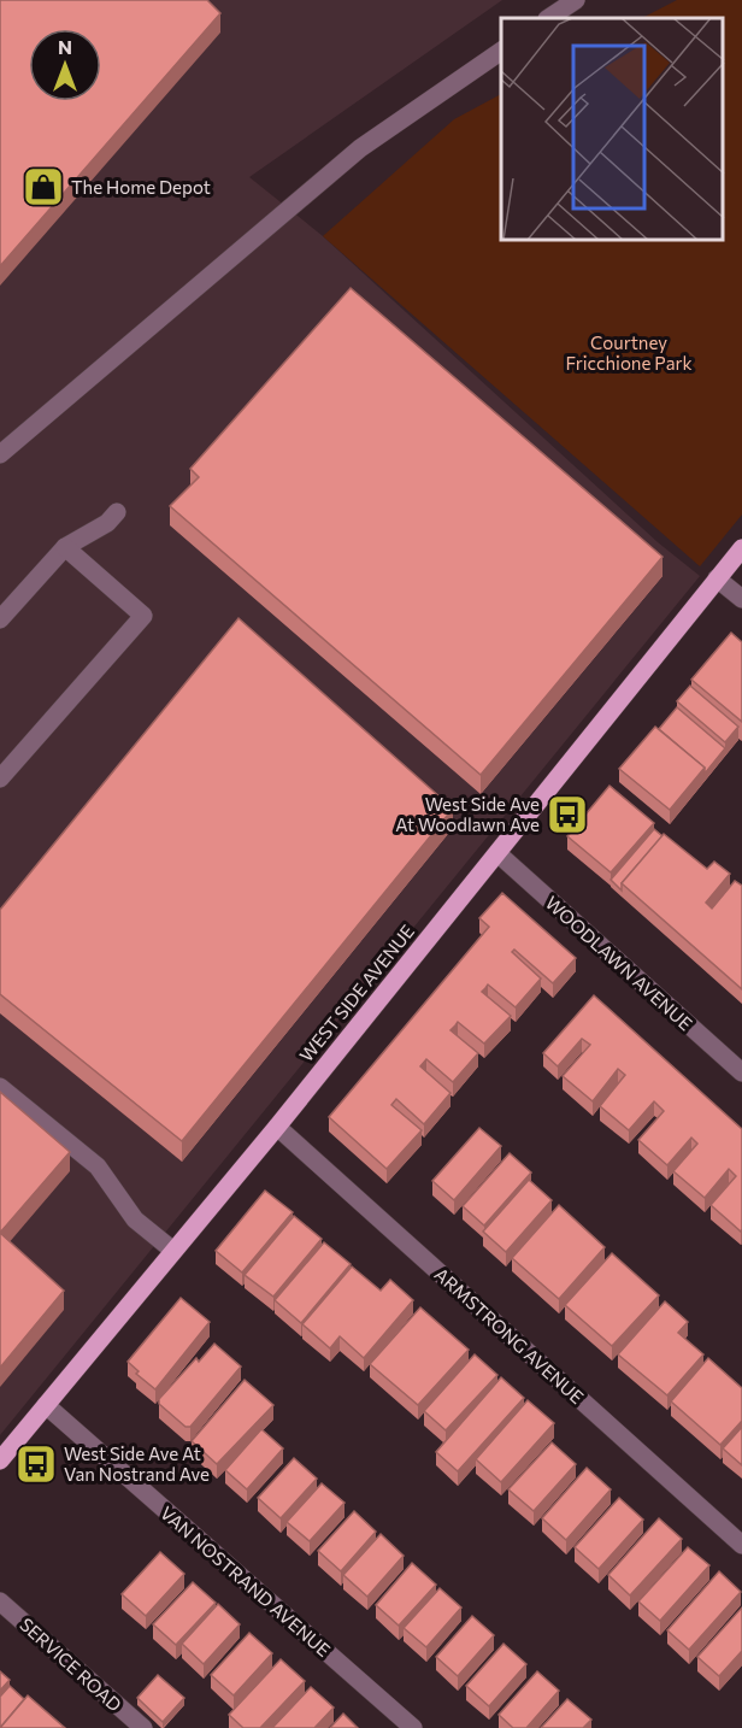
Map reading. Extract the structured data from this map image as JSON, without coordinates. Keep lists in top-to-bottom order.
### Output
{
  "streets": {
    "main road": ["WEST SIDE AVENUE"],
    "street": [
      "WOODLAWN AVENUE",
      "ARMSTRONG AVENUE",
      "VAN NOSTRAND AVENUE",
      "SERVICE ROAD"
    ]
  },
  "crossings": [
    ["WOODLAWN AVENUE", "WEST SIDE AVENUE"],
    ["WEST SIDE AVENUE", "ARMSTRONG AVENUE"],
    ["WEST SIDE AVENUE", "VAN NOSTRAND AVENUE"]
  ],
  "parks": ["Courtney Fricchione Park"],
  "places": {
    "shop": ["The Home Depot"],
    "bus stop": ["West Side Ave At Woodlawn Ave", "West Side Ave At Van Nostrand Ave"]
  },
  "north": "top"
}
